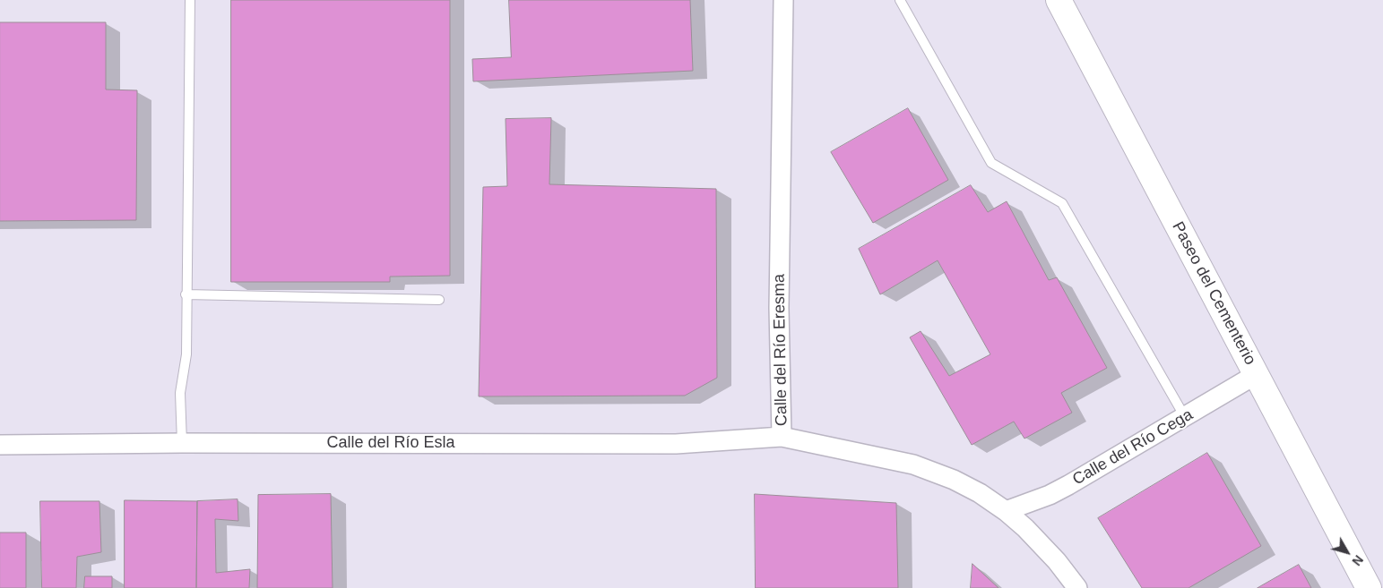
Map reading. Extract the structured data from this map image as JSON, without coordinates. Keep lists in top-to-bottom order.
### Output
{
  "streets": {
    "main road": ["Paseo del Cementerio"],
    "street": ["Calle del Río Eresma", "Calle del Río Esla", "Calle del Río Cega"]
  },
  "crossings": [
    ["Paseo del Cementerio", "Calle del Río Cega"],
    ["Calle del Río Eresma", "Calle del Río Esla"],
    ["Calle del Río Eresma", "Calle del Río Cega"]
  ],
  "north": "bottom right"
}
